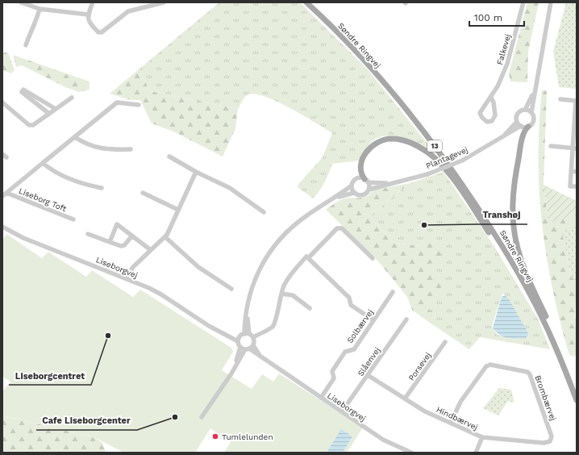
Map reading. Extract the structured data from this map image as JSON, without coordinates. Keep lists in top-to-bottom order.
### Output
{
  "streets": {
    "main road": ["Søndre Ringvej", "13"],
    "street": [
      "Falkevej",
      "Plantagevej",
      "Liseborg Toft",
      "Liseborgvej",
      "Solbærvej",
      "Slåenvej",
      "Porsevej",
      "Brombærvej",
      "Hindbærvej"
    ]
  },
  "crossings": [
    ["Liseborgvej", "Solbærvej"],
    ["Liseborgvej", "Slåenvej"],
    ["Slåenvej", "Hindbærvej"],
    ["Porsevej", "Hindbærvej"],
    ["Brombærvej", "Hindbærvej"]
  ],
  "places": [
    "Transhøj",
    "Liseborgcentret",
    "Cafe Liseborgcenter",
    "Tumlelunden"
  ],
  "scale_bar": "100 m"
}
